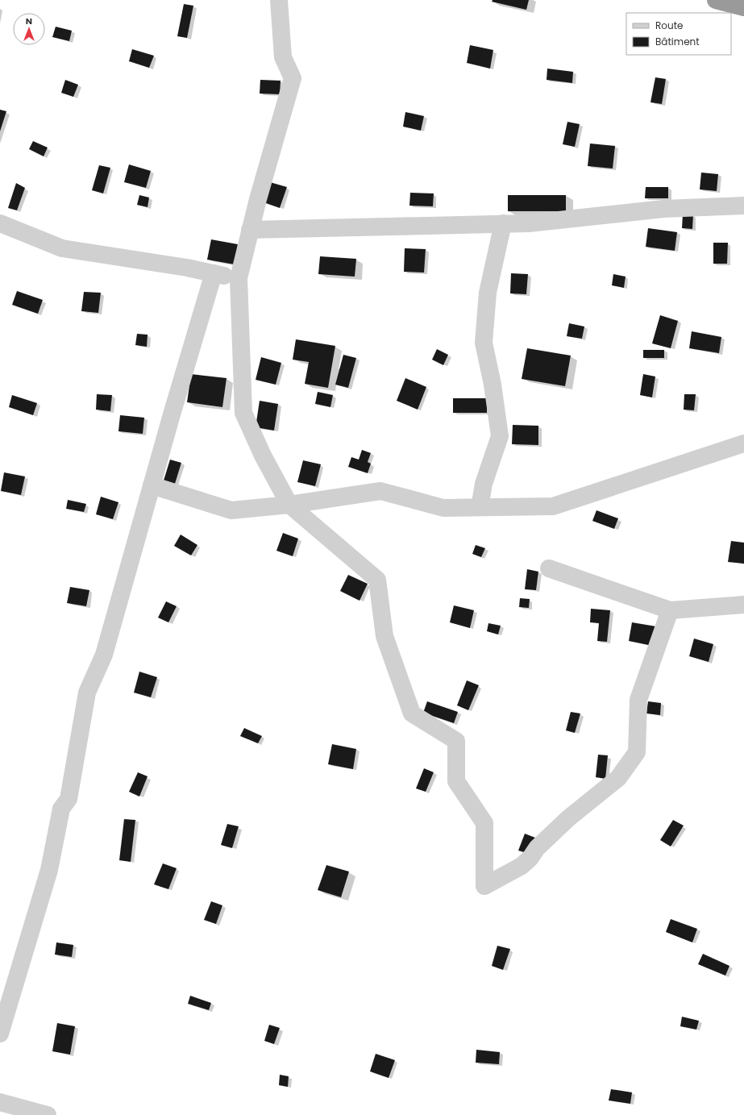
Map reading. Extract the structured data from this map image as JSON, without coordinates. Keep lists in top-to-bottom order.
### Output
{
  "legend": ["Route", "Bâtiment"],
  "north": "top"
}
